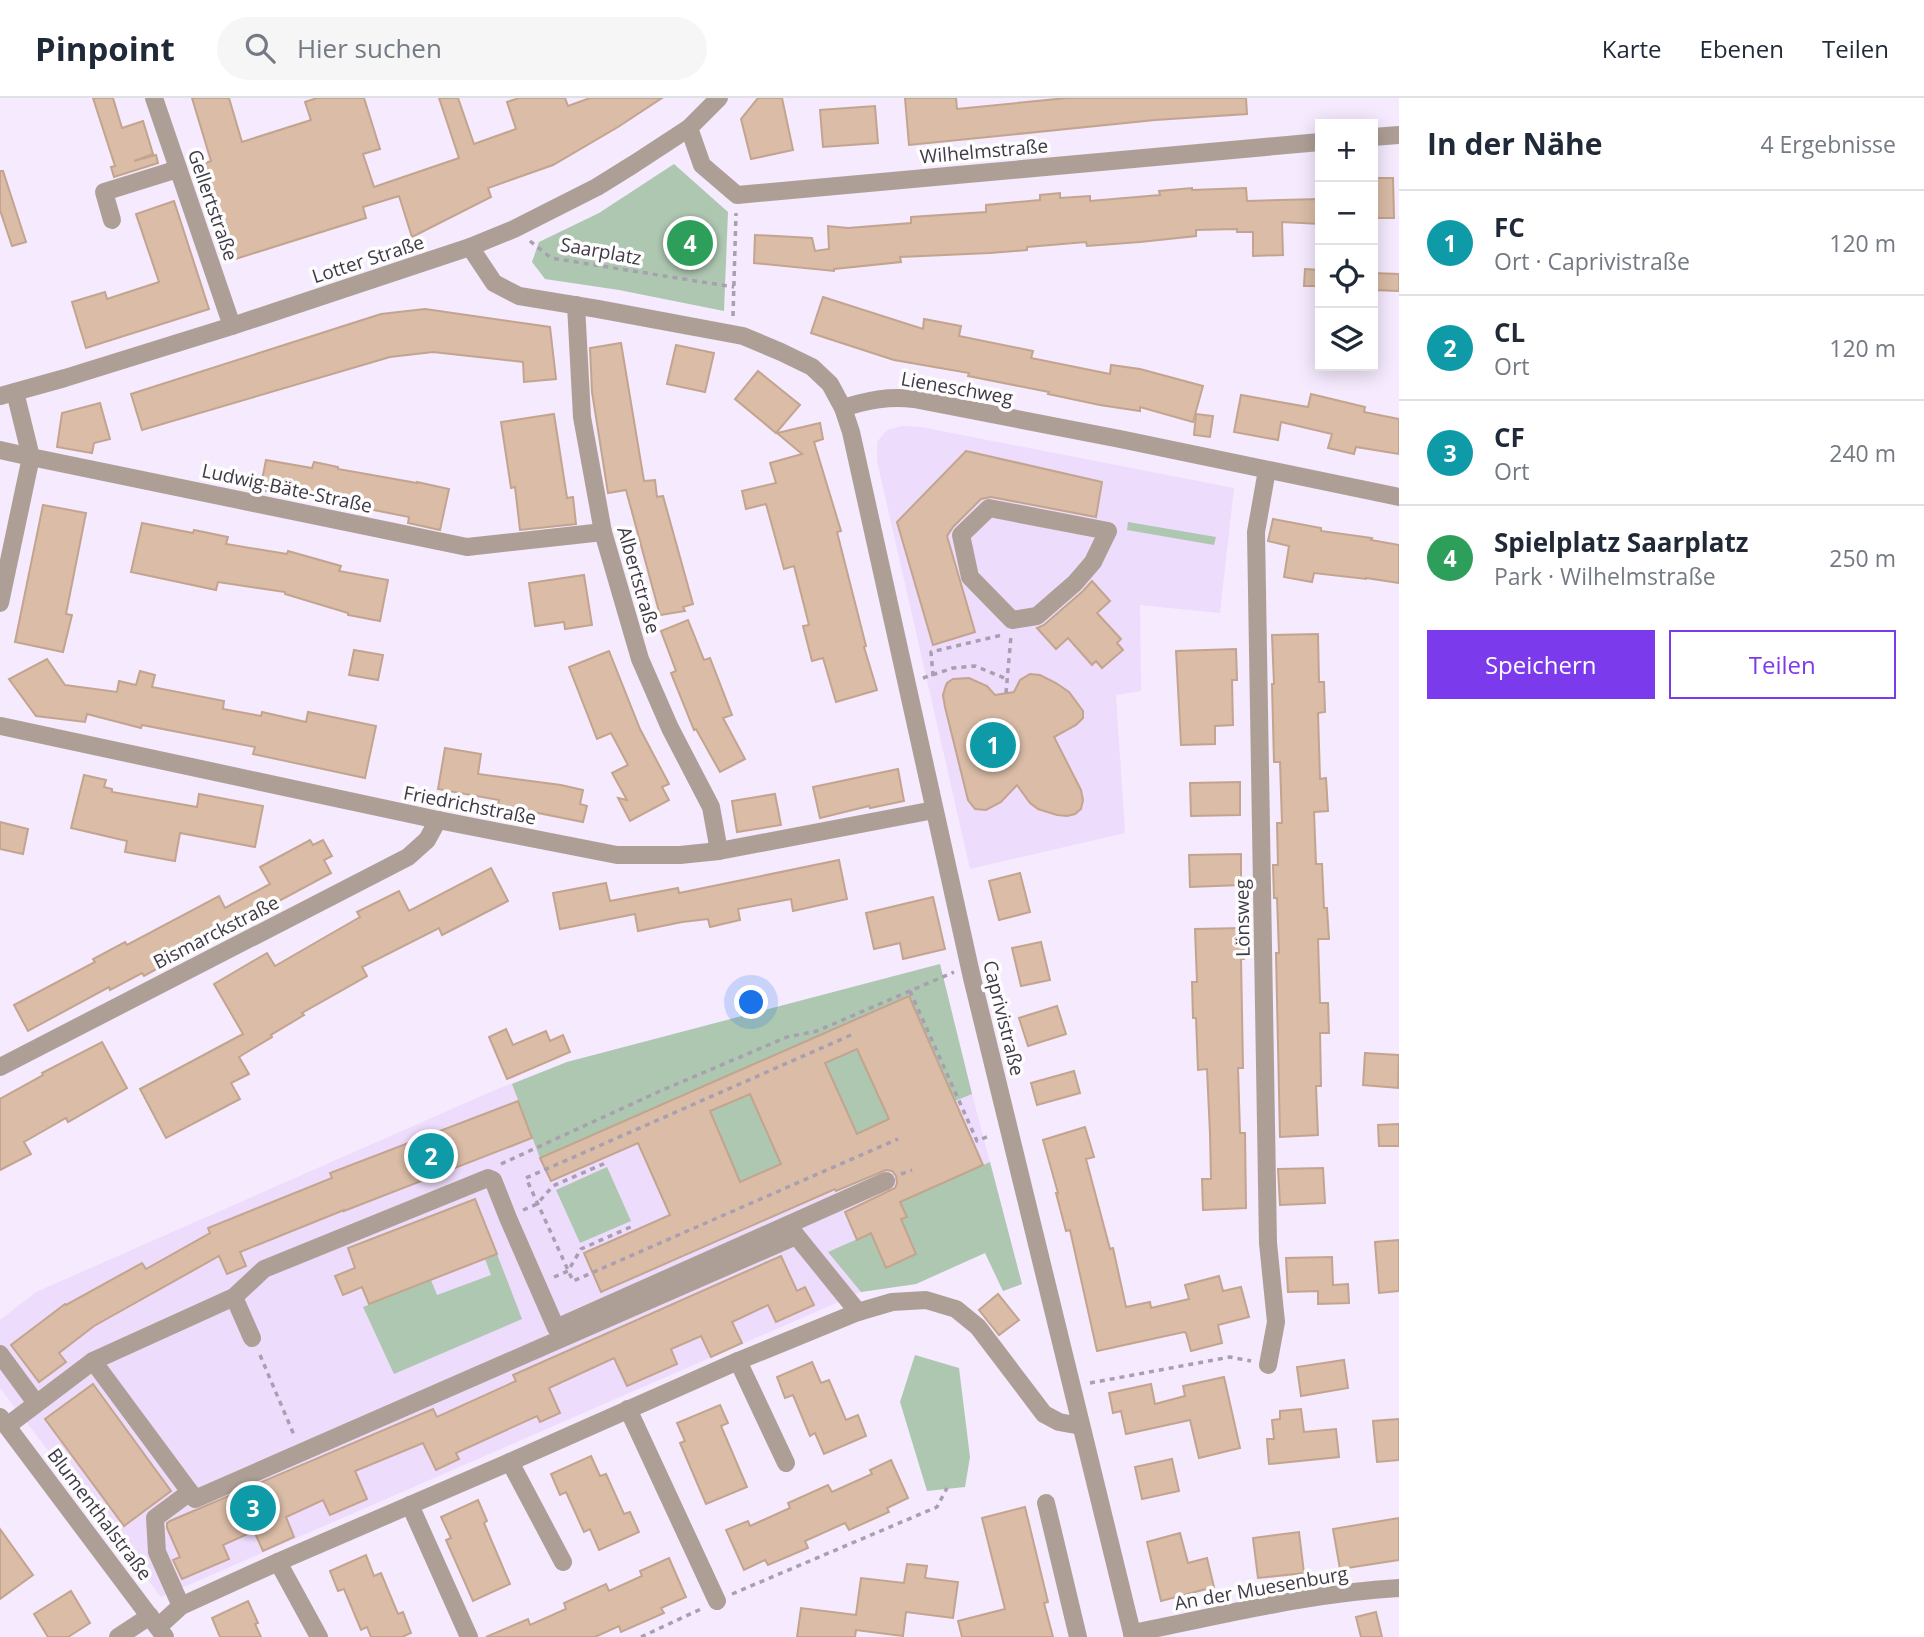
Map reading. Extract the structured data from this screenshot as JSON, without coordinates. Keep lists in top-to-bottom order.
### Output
{
  "streets": {
    "street": [
      "Wilhelmstraße",
      "Gellertstraße",
      "Lotter Straße",
      "Lieneschweg",
      "Ludwig-Bäte-Straße",
      "Albertstraße",
      "Friedrichstraße",
      "Lönsweg",
      "Bismarckstraße",
      "Caprivistraße",
      "Blumenthalstraße",
      "An der Muesenburg"
    ],
    "path": ["Saarplatz"]
  },
  "crossings": [
    ["Gellertstraße", "Lotter Straße"],
    ["Saarplatz", "Lotter Straße"],
    ["Lieneschweg", "Lönsweg"],
    ["Lieneschweg", "Caprivistraße"],
    ["Ludwig-Bäte-Straße", "Albertstraße"],
    ["Albertstraße", "Friedrichstraße"],
    ["Friedrichstraße", "Bismarckstraße"],
    ["Friedrichstraße", "Caprivistraße"],
    ["Caprivistraße", "An der Muesenburg"]
  ],
  "page": {
    "header": "Pinpoint",
    "search": "Hier suchen",
    "nav": ["Karte", "Ebenen", "Teilen"],
    "heading": ["In der Nähe", "4 Ergebnisse"],
    "map_buttons": ["+", "−"],
    "list": [
      {
        "mark": "1",
        "name": "FC",
        "note": "Ort · Caprivistraße",
        "value": "120 m"
      },
      {
        "mark": "2",
        "name": "CL",
        "note": "Ort",
        "value": "120 m"
      },
      {
        "mark": "3",
        "name": "CF",
        "note": "Ort",
        "value": "240 m"
      },
      {
        "mark": "4",
        "name": "Spielplatz Saarplatz",
        "note": "Park · Wilhelmstraße",
        "value": "250 m"
      }
    ],
    "pins": [
      "4",
      "1",
      "2",
      "3"
    ],
    "buttons": ["Speichern", "Teilen"]
  }
}
